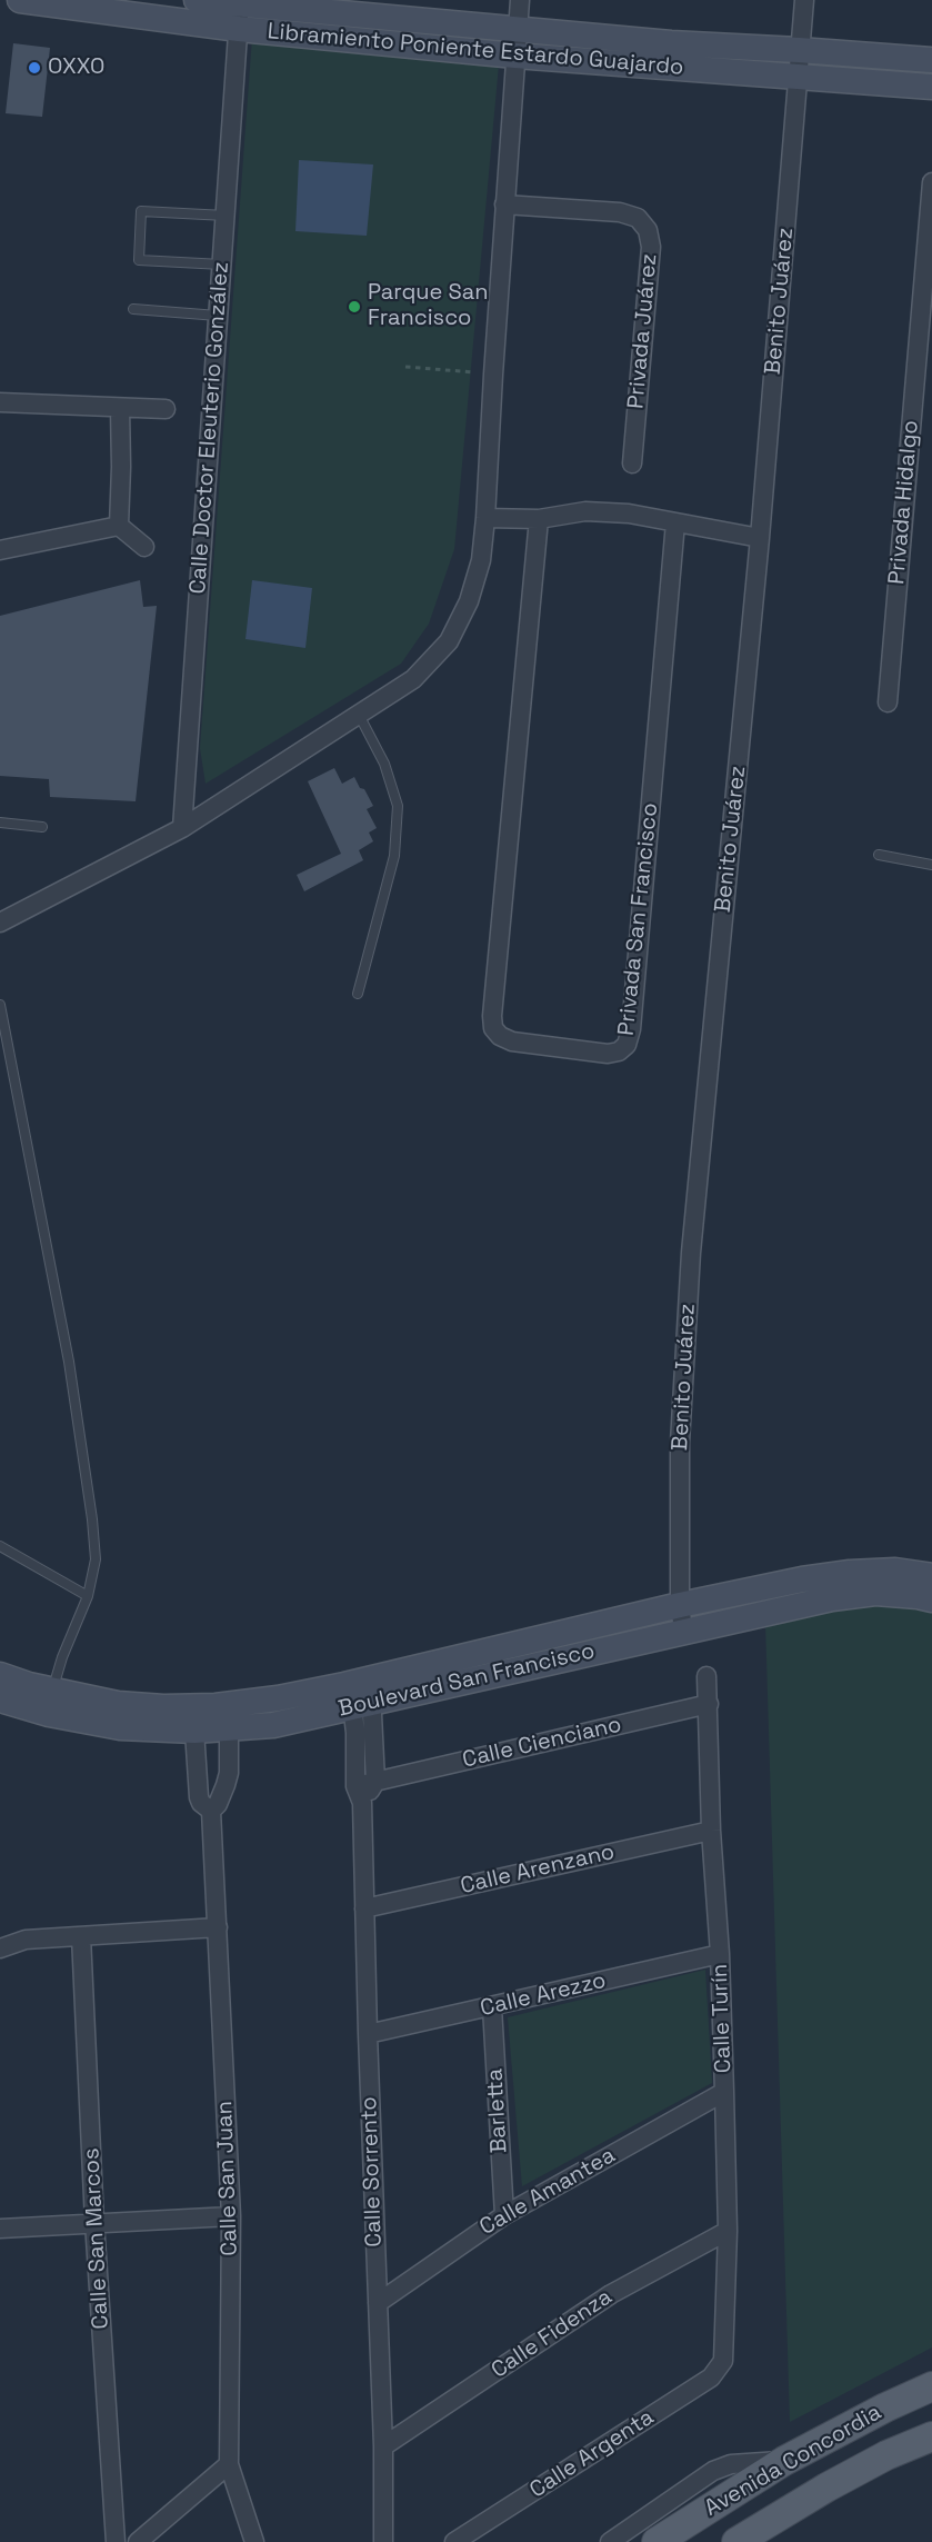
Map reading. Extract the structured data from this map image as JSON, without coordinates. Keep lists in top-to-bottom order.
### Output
{
  "streets": {
    "main road": ["Avenida Concordia"],
    "street": [
      "Libramiento Poniente Estardo Guajardo",
      "Benito Juárez",
      "Privada Juárez",
      "Calle Doctor Eleuterio González",
      "Privada Hidalgo",
      "Privada San Francisco",
      "Boulevard San Francisco",
      "Calle Cienciano",
      "Calle Arenzano",
      "Calle Arezzo",
      "Calle Turín",
      "Barletta",
      "Calle Sorrento",
      "Calle San Juan",
      "Calle Amantea",
      "Calle San Marcos",
      "Calle Fidenza",
      "Calle Argenta"
    ]
  },
  "crossings": [
    ["Libramiento Poniente Estardo Guajardo", "Benito Juárez"],
    ["Libramiento Poniente Estardo Guajardo", "Calle Doctor Eleuterio González"],
    ["Benito Juárez", "Boulevard San Francisco"],
    ["Boulevard San Francisco", "Calle Sorrento"],
    ["Boulevard San Francisco", "Calle San Juan"],
    ["Calle Cienciano", "Calle Turín"],
    ["Calle Arenzano", "Calle Turín"],
    ["Calle Arenzano", "Calle Sorrento"],
    ["Calle Arezzo", "Calle Turín"],
    ["Calle Arezzo", "Barletta"],
    ["Calle Arezzo", "Calle Sorrento"],
    ["Calle Turín", "Calle Amantea"],
    ["Calle Turín", "Calle Fidenza"],
    ["Calle Turín", "Calle Argenta"],
    ["Barletta", "Calle Amantea"],
    ["Calle Sorrento", "Calle Amantea"],
    ["Calle Sorrento", "Calle Fidenza"]
  ],
  "places": ["OXXO", "Parque San Francisco"]
}
